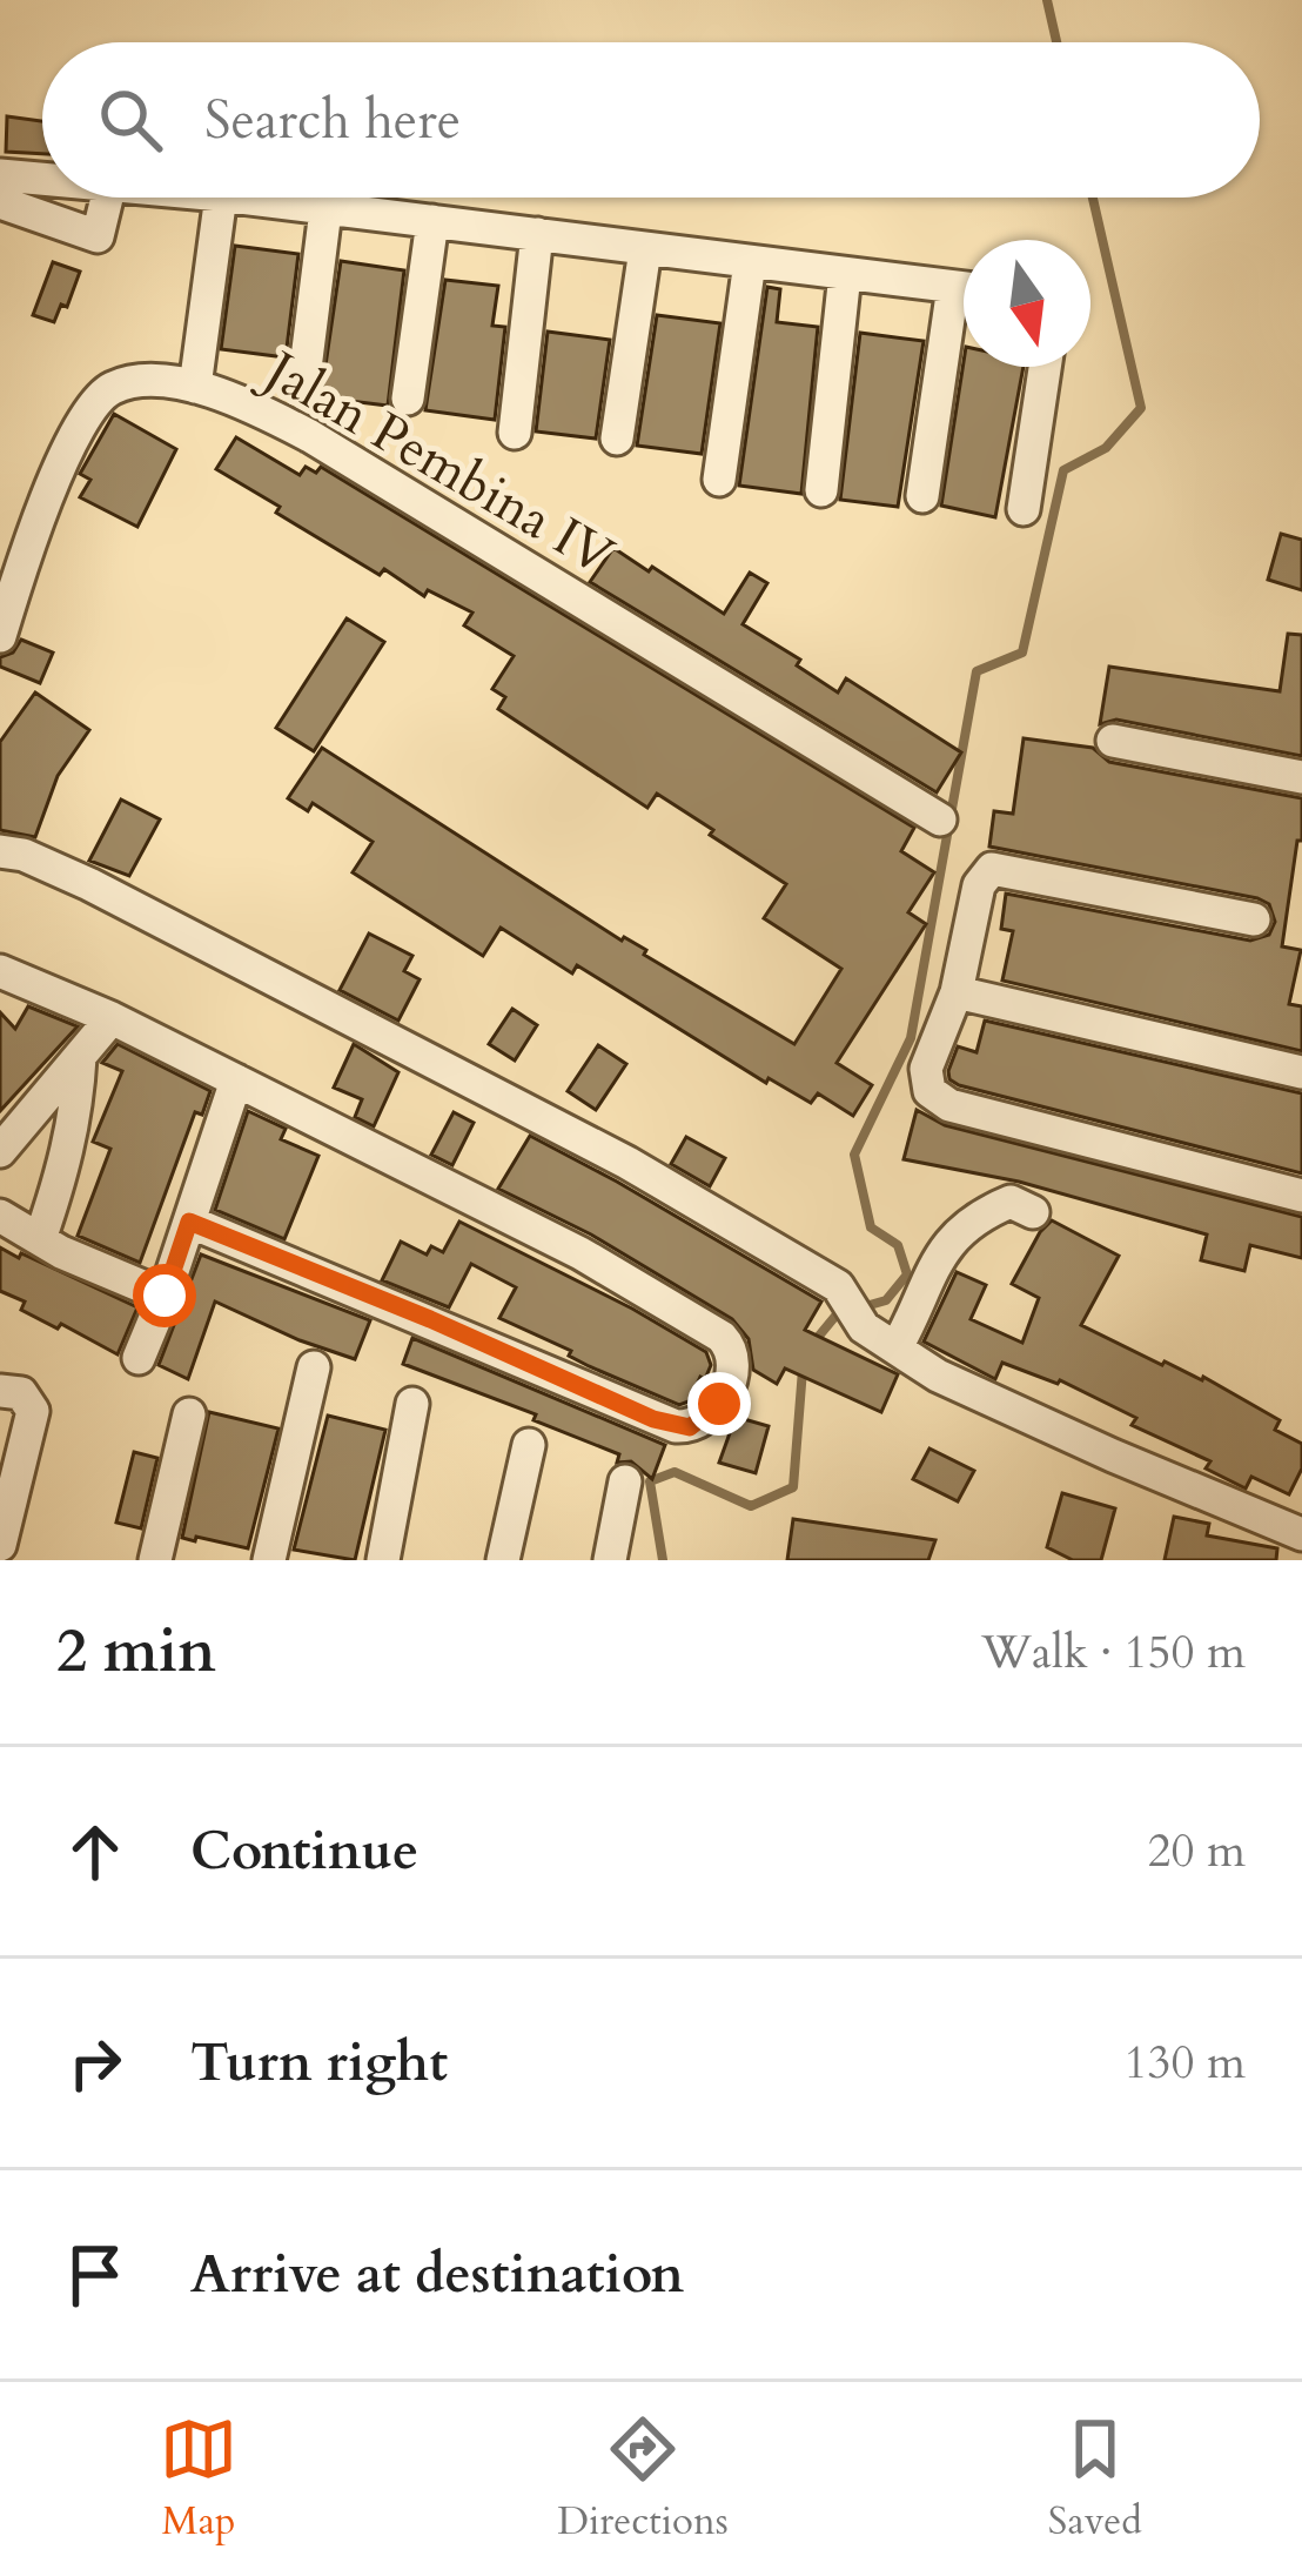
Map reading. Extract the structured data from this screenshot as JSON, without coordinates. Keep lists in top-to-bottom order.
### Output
{
  "streets": {
    "street": ["Jalan Pembina IV"]
  },
  "north": "bottom",
  "page": {
    "search": "Search here",
    "heading": ["2 min", "Walk · 150 m"],
    "list": [
      ["Continue", "20 m"],
      ["Turn right", "130 m"],
      "Arrive at destination"
    ],
    "nav": ["Map", "Directions", "Saved"]
  }
}
